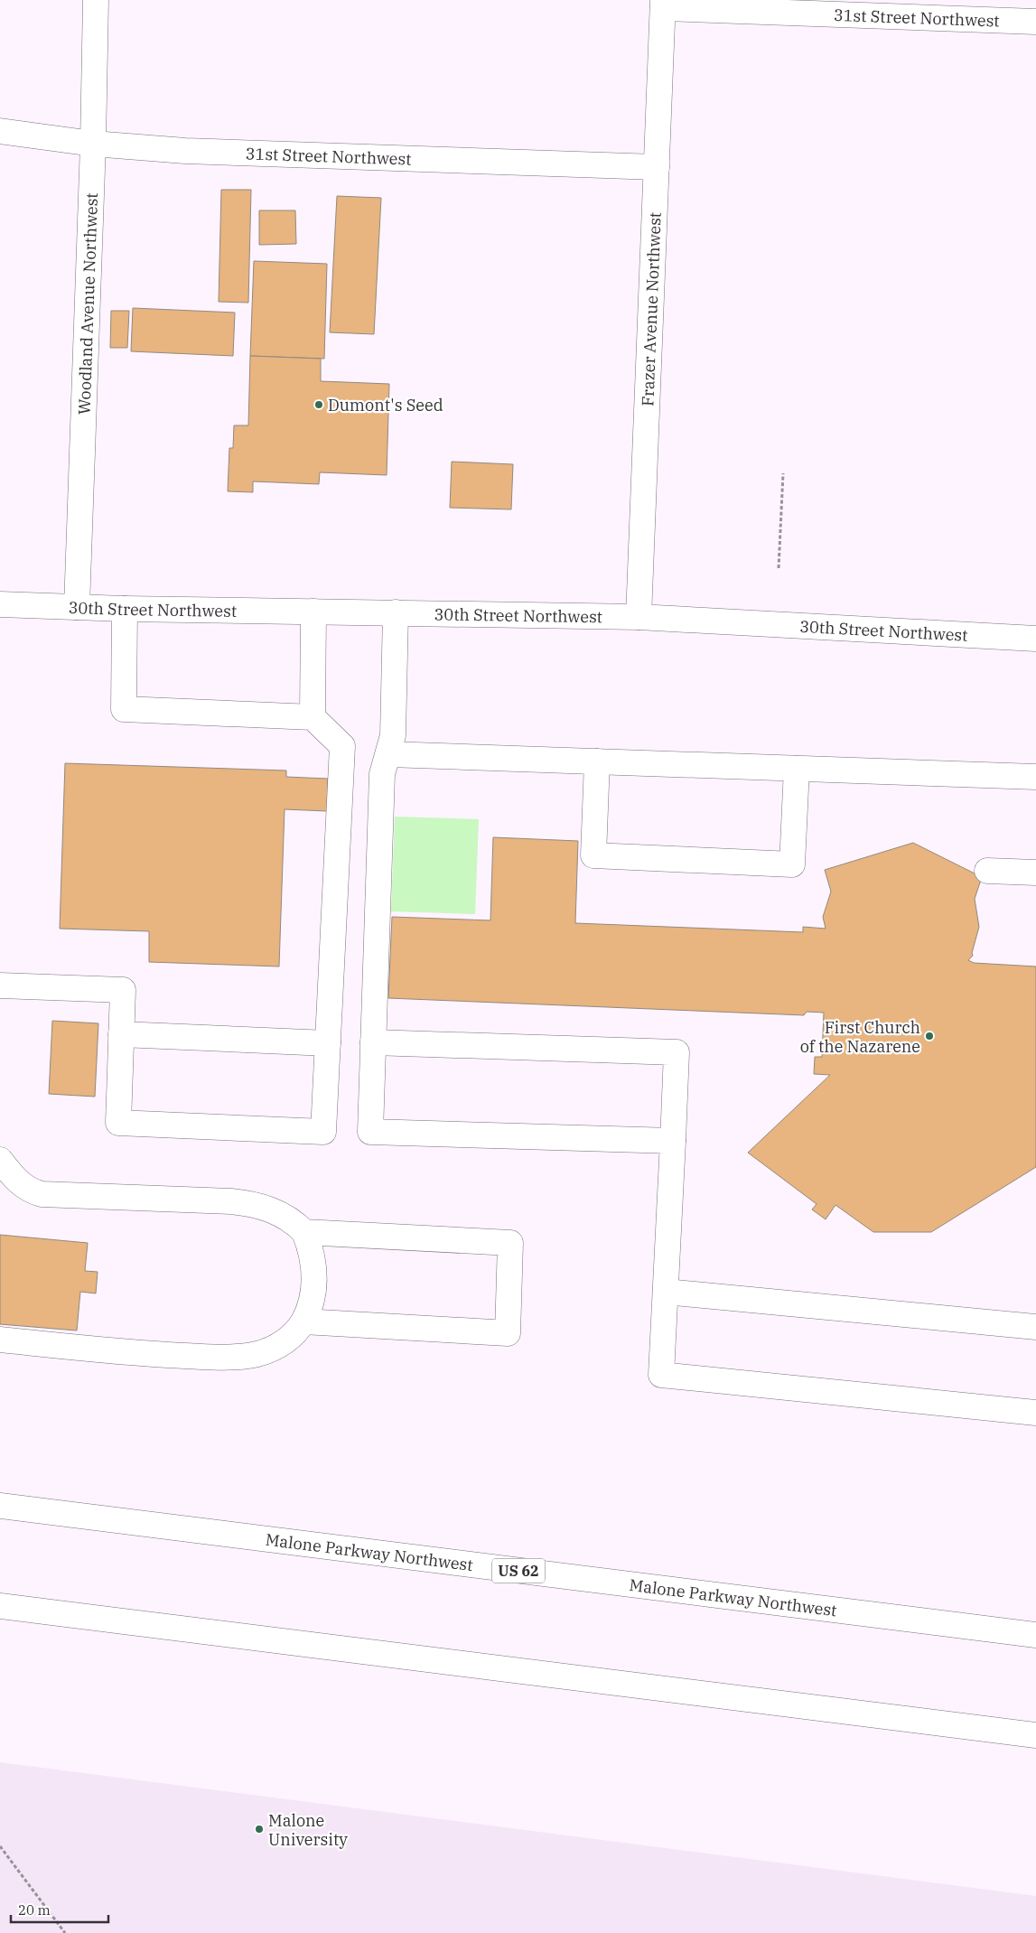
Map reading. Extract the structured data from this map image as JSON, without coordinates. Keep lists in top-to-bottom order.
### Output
{
  "streets": {
    "main road": [
      "31st Street Northwest",
      "Woodland Avenue Northwest",
      "Frazer Avenue Northwest",
      "30th Street Northwest",
      "Malone Parkway Northwest",
      "US 62"
    ]
  },
  "crossings": [
    ["31st Street Northwest", "Woodland Avenue Northwest"],
    ["31st Street Northwest", "Frazer Avenue Northwest"],
    ["Woodland Avenue Northwest", "30th Street Northwest"],
    ["Frazer Avenue Northwest", "30th Street Northwest"]
  ],
  "places": ["Dumont's Seed", "First Church of the Nazarene", "Malone University"],
  "scale_bar": "20 m"
}
